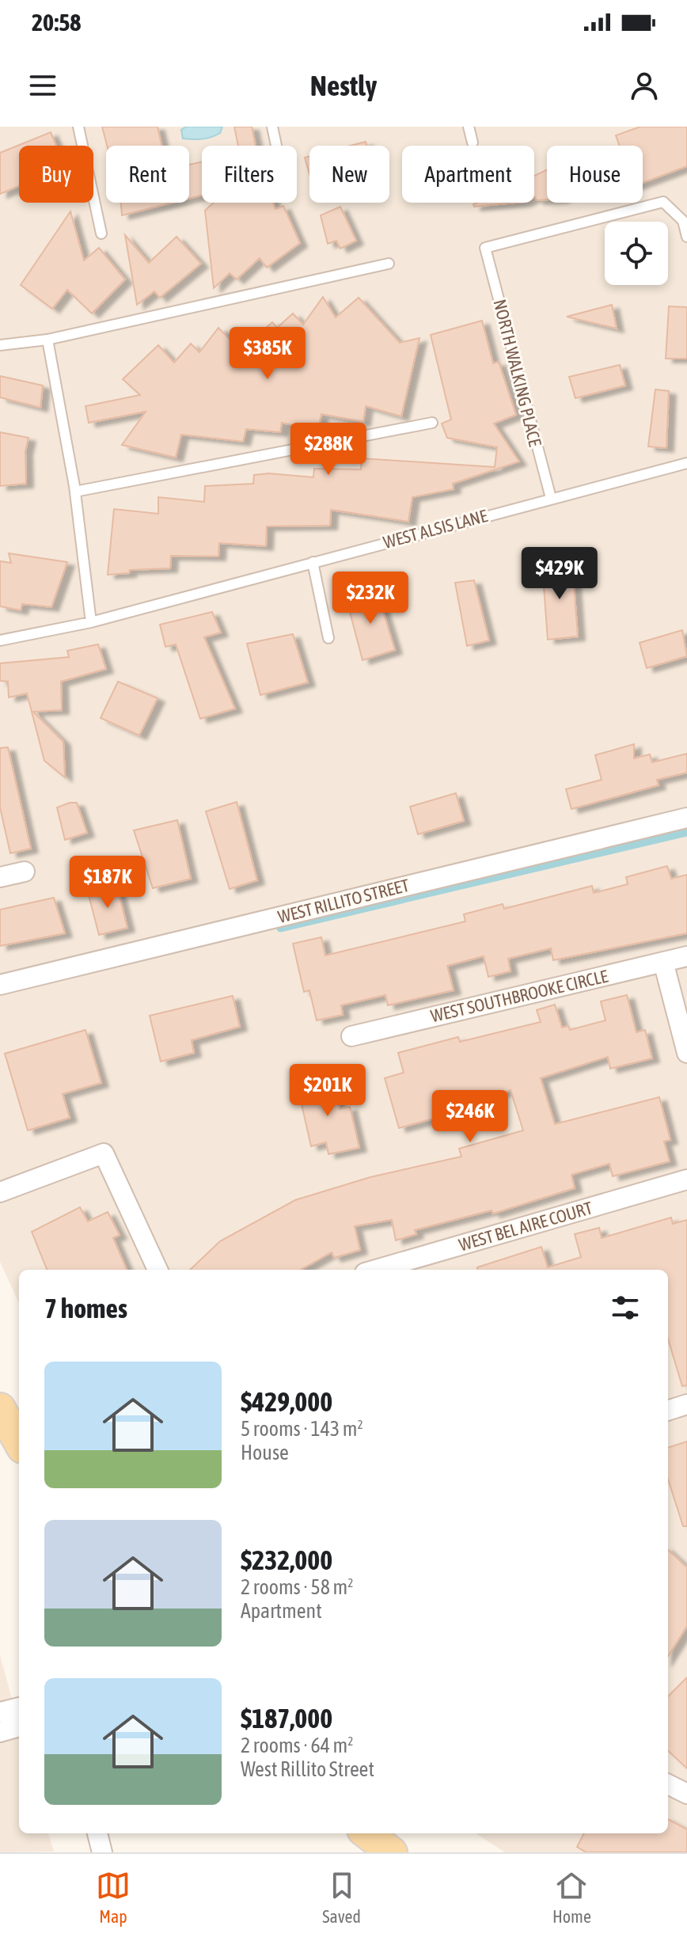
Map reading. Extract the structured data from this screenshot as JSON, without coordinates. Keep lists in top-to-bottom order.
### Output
{
  "streets": {
    "street": ["WEST RILLITO STREET", "WEST SOUTHBROOKE CIRCLE", "WEST BEL AIRE COURT"],
    "lane": ["NORTH WALKING PLACE", "WEST ALSIS LANE"]
  },
  "crossings": [
    ["NORTH WALKING PLACE", "WEST ALSIS LANE"]
  ],
  "page": {
    "status": "20:58",
    "header": "Nestly",
    "chip": [
      "Buy",
      "Rent",
      "Filters",
      "New",
      "Apartment",
      "House"
    ],
    "price": [
      "$385K",
      "$288K",
      "$429K",
      "$232K",
      "$187K",
      "$201K",
      "$246K"
    ],
    "heading": "7 homes",
    "list": [
      {
        "name": "$429,000",
        "note": "5 rooms · 143 m² · House"
      },
      {
        "name": "$232,000",
        "note": "2 rooms · 58 m² · Apartment"
      },
      {
        "name": "$187,000",
        "note": "2 rooms · 64 m² · West Rillito Street"
      }
    ],
    "tabs": ["Map", "Saved", "Home"]
  }
}
